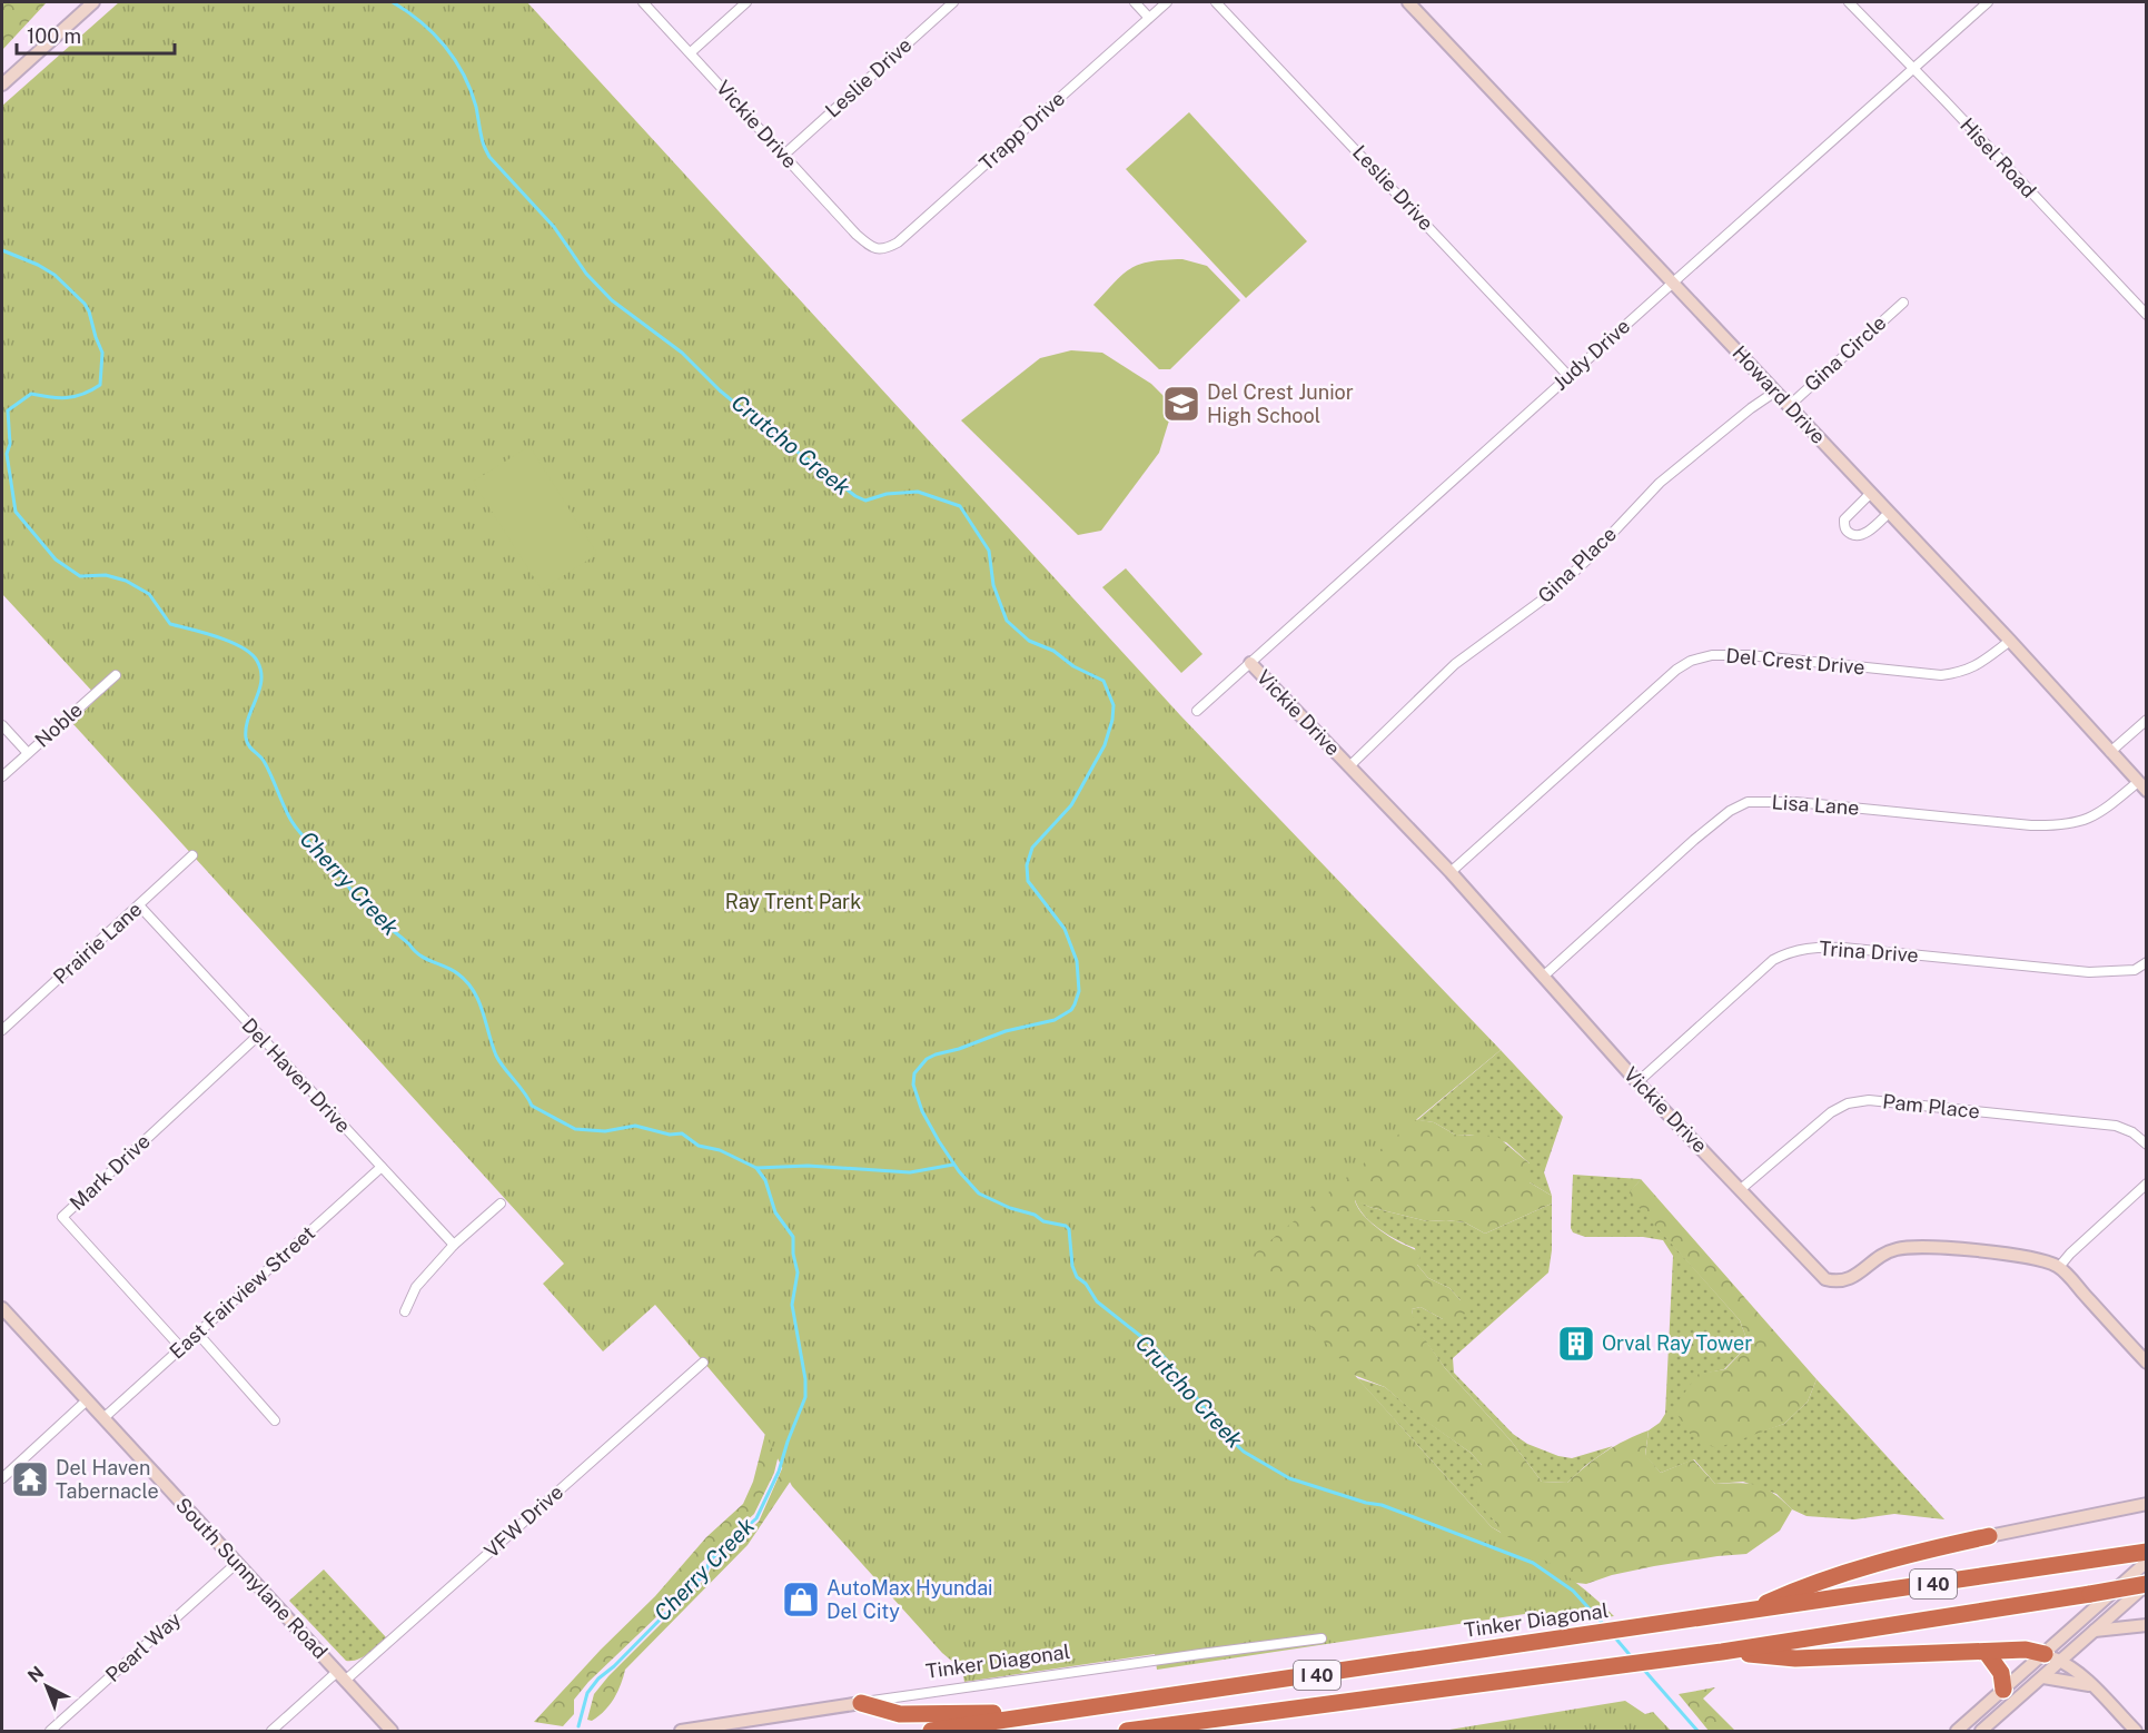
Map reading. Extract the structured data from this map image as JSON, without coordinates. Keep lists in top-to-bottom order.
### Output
{
  "streets": {
    "highway": ["I 40", "Tinker Diagonal"],
    "street": [
      "Leslie Drive",
      "Vickie Drive",
      "Trapp Drive",
      "Hisel Road",
      "Gina Circle",
      "Judy Drive",
      "Howard Drive",
      "Gina Place",
      "Del Crest Drive",
      "Noble",
      "Lisa Lane",
      "Prairie Lane",
      "Trina Drive",
      "Del Haven Drive",
      "Pam Place",
      "Mark Drive",
      "East Fairview Street",
      "VFW Drive",
      "South Sunnylane Road",
      "Pearl Way"
    ]
  },
  "crossings": [
    ["Leslie Drive", "Vickie Drive"],
    ["Leslie Drive", "Judy Drive"],
    ["Vickie Drive", "Trapp Drive"],
    ["Vickie Drive", "Judy Drive"],
    ["Vickie Drive", "Gina Place"],
    ["Vickie Drive", "Del Crest Drive"],
    ["Vickie Drive", "Lisa Lane"],
    ["Vickie Drive", "Trina Drive"],
    ["Vickie Drive", "Pam Place"],
    ["Hisel Road", "Judy Drive"],
    ["Gina Circle", "Howard Drive"],
    ["Judy Drive", "Howard Drive"],
    ["Howard Drive", "Gina Place"],
    ["Howard Drive", "Del Crest Drive"],
    ["Howard Drive", "Lisa Lane"],
    ["Prairie Lane", "Del Haven Drive"],
    ["Del Haven Drive", "Mark Drive"],
    ["Del Haven Drive", "East Fairview Street"],
    ["Mark Drive", "East Fairview Street"],
    ["East Fairview Street", "South Sunnylane Road"],
    ["VFW Drive", "South Sunnylane Road"],
    ["South Sunnylane Road", "Pearl Way"]
  ],
  "water": ["Crutcho Creek", "Cherry Creek"],
  "parks": ["Ray Trent Park"],
  "places": {
    "school or university": ["Del Crest Junior High School"],
    "building": ["Orval Ray Tower"],
    "temple": ["Del Haven Tabernacle"],
    "shop": ["AutoMax Hyundai Del City"]
  },
  "scale_bar": "100 m",
  "north": "top left"
}
